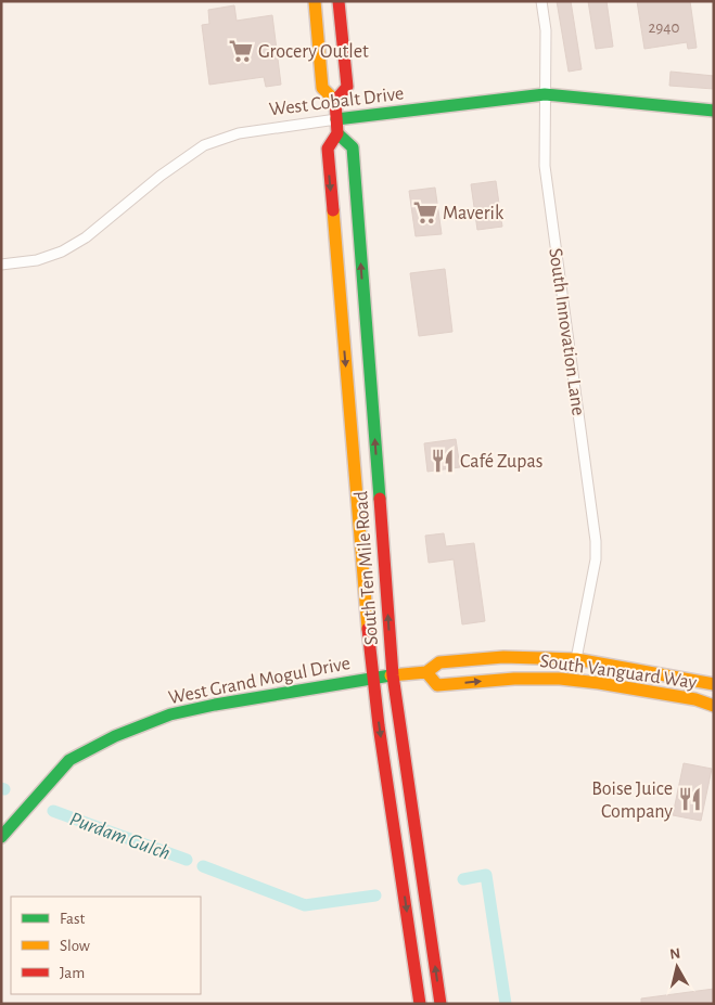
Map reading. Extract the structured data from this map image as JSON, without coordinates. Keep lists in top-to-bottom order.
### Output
{
  "streets": {
    "main road": [
      "West Cobalt Drive",
      "South Ten Mile Road",
      "South Vanguard Way",
      "West Grand Mogul Drive"
    ],
    "street": ["South Innovation Lane"]
  },
  "crossings": [
    ["West Cobalt Drive", "South Innovation Lane"],
    ["West Cobalt Drive", "South Ten Mile Road"],
    ["South Innovation Lane", "South Vanguard Way"],
    ["South Ten Mile Road", "South Vanguard Way"],
    ["South Ten Mile Road", "West Grand Mogul Drive"],
    ["South Vanguard Way", "West Grand Mogul Drive"]
  ],
  "water": ["Purdam Gulch"],
  "places": {
    "supermarket": ["Grocery Outlet", "Maverik"],
    "restaurant": ["Café Zupas", "Boise Juice Company"]
  },
  "house_numbers": ["2940"],
  "legend": ["Fast", "Slow", "Jam"],
  "north": "top"
}
